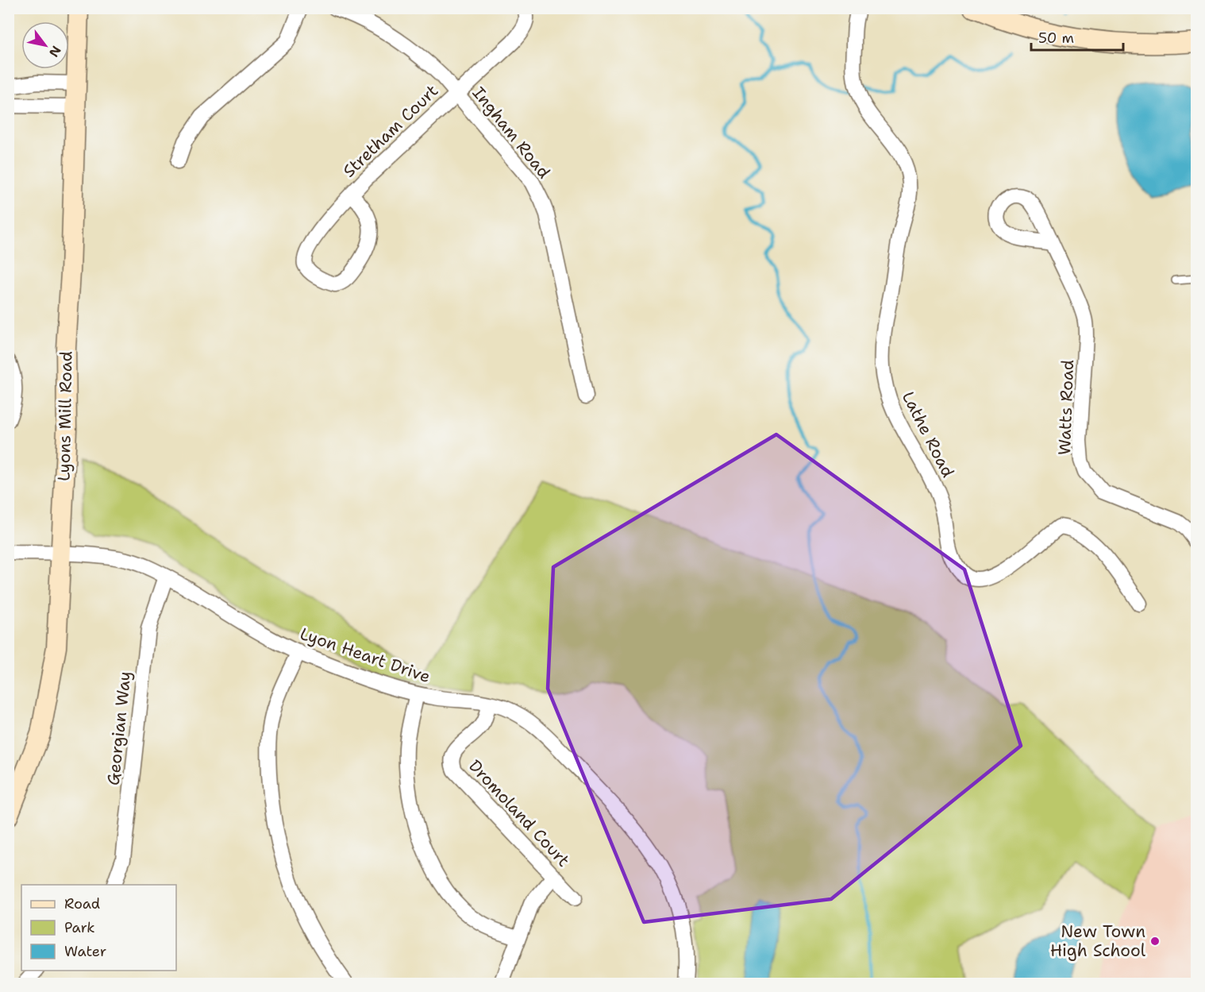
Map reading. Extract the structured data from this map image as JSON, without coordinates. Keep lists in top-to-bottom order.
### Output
{
  "streets": {
    "main road": ["Lyons Mill Road"],
    "street": [
      "Stretham Court",
      "Ingham Road",
      "Watts Road",
      "Lathe Road",
      "Lyon Heart Drive",
      "Georgian Way",
      "Dromoland Court"
    ]
  },
  "crossings": [
    ["Stretham Court", "Ingham Road"],
    ["Lyons Mill Road", "Lyon Heart Drive"],
    ["Lyon Heart Drive", "Georgian Way"],
    ["Lyon Heart Drive", "Dromoland Court"]
  ],
  "places": ["New Town High School"],
  "legend": ["Road", "Park", "Water"],
  "scale_bar": "50 m",
  "north": "bottom right"
}
